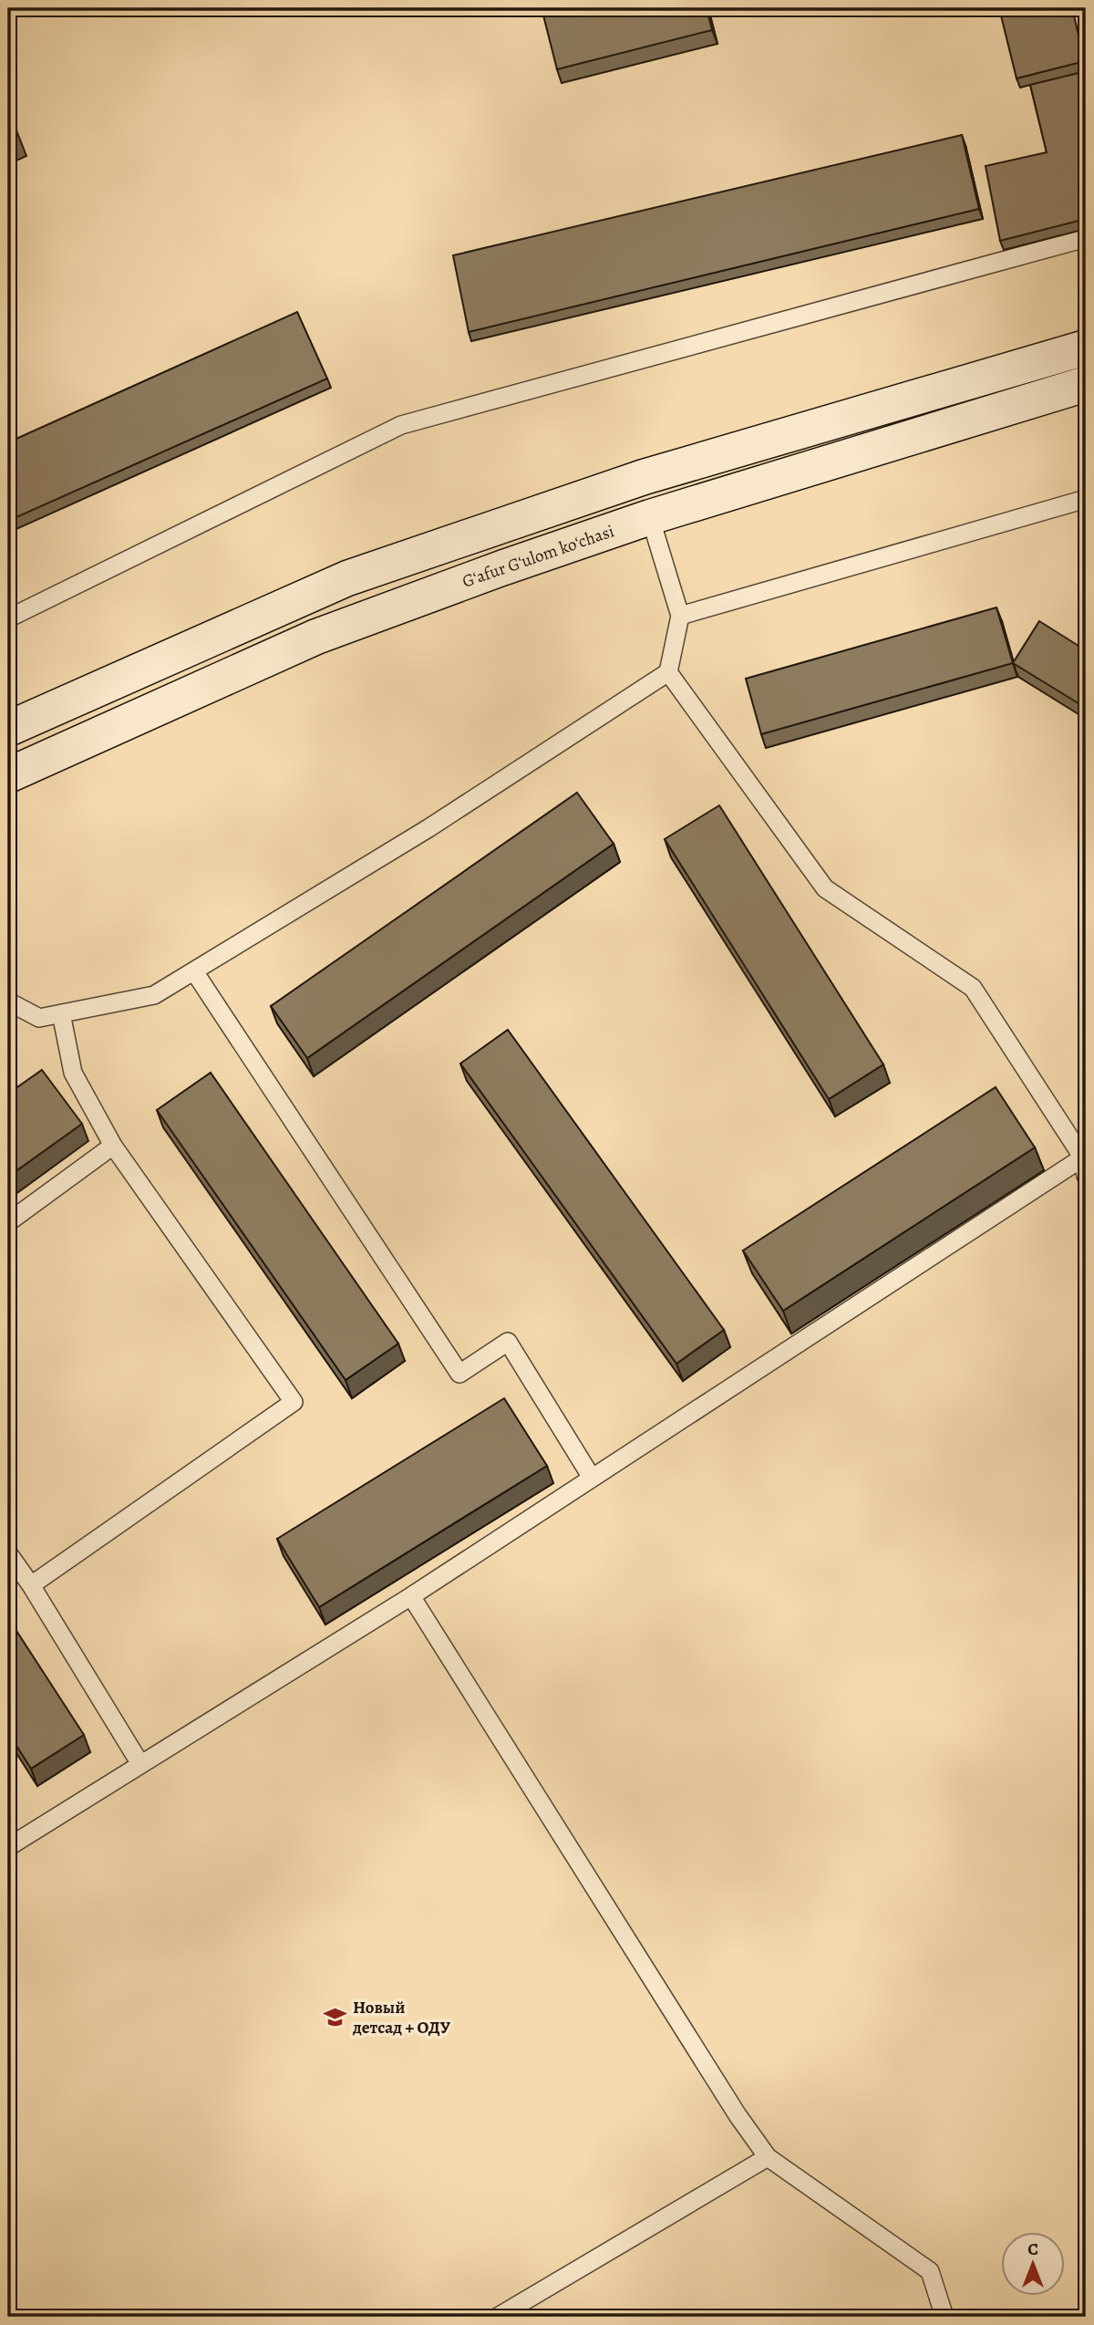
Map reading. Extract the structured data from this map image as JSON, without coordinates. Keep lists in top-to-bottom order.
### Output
{
  "streets": {
    "main road": ["Gʻafur Gʻulom koʻchasi"]
  },
  "places": {
    "school or university": ["Новый детсад + ОДУ"]
  },
  "north": "top"
}
